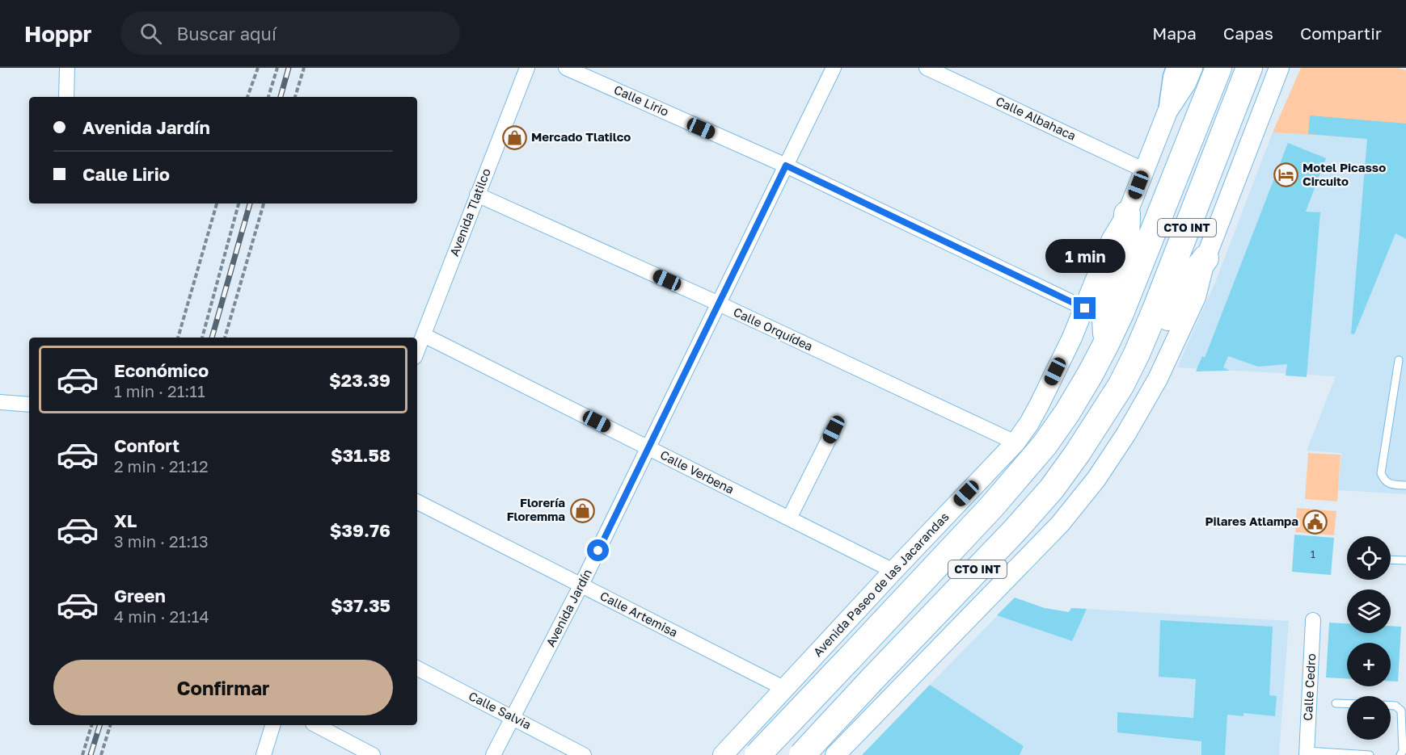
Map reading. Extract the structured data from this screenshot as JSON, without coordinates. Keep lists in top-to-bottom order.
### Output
{
  "streets": {
    "highway": ["CTO INT"],
    "main road": ["Avenida Paseo de las Jacarandas"],
    "street": [
      "Calle Lirio",
      "Calle Albahaca",
      "Avenida Tlatilco",
      "Calle Orquídea",
      "Calle Verbena",
      "Avenida Jardín",
      "Calle Artemisa",
      "Calle Cedro",
      "Calle Salvia"
    ]
  },
  "crossings": [
    ["Calle Lirio", "Avenida Paseo de las Jacarandas"],
    ["Calle Lirio", "Avenida Jardín"],
    ["Calle Albahaca", "Avenida Paseo de las Jacarandas"],
    ["Avenida Tlatilco", "Calle Orquídea"],
    ["Avenida Tlatilco", "Calle Verbena"],
    ["Calle Orquídea", "Avenida Paseo de las Jacarandas"],
    ["Calle Orquídea", "Avenida Jardín"],
    ["Calle Verbena", "Avenida Paseo de las Jacarandas"],
    ["Calle Verbena", "Avenida Jardín"],
    ["Avenida Paseo de las Jacarandas", "Calle Artemisa"],
    ["Avenida Jardín", "Calle Artemisa"],
    ["Avenida Jardín", "Calle Salvia"]
  ],
  "places": {
    "shop": ["Mercado Tlatilco", "Florería Floremma"],
    "hotel": ["Motel Picasso Circuito"],
    "public building": ["Pilares Atlampa"]
  },
  "house_numbers": ["1"],
  "page": {
    "header": "Hoppr",
    "search": "Buscar aquí",
    "nav": ["Mapa", "Capas", "Compartir"],
    "banner": ["Avenida Jardín", "Calle Lirio"],
    "bubble": "1 min",
    "list": [
      {
        "name": "Económico",
        "note": "1 min · 21:11",
        "value": "$23.39"
      },
      {
        "name": "Confort",
        "note": "2 min · 21:12",
        "value": "$31.58"
      },
      {
        "name": "XL",
        "note": "3 min · 21:13",
        "value": "$39.76"
      },
      {
        "name": "Green",
        "note": "4 min · 21:14",
        "value": "$37.35"
      }
    ],
    "map_buttons": ["+", "−"],
    "buttons": "Confirmar"
  }
}
